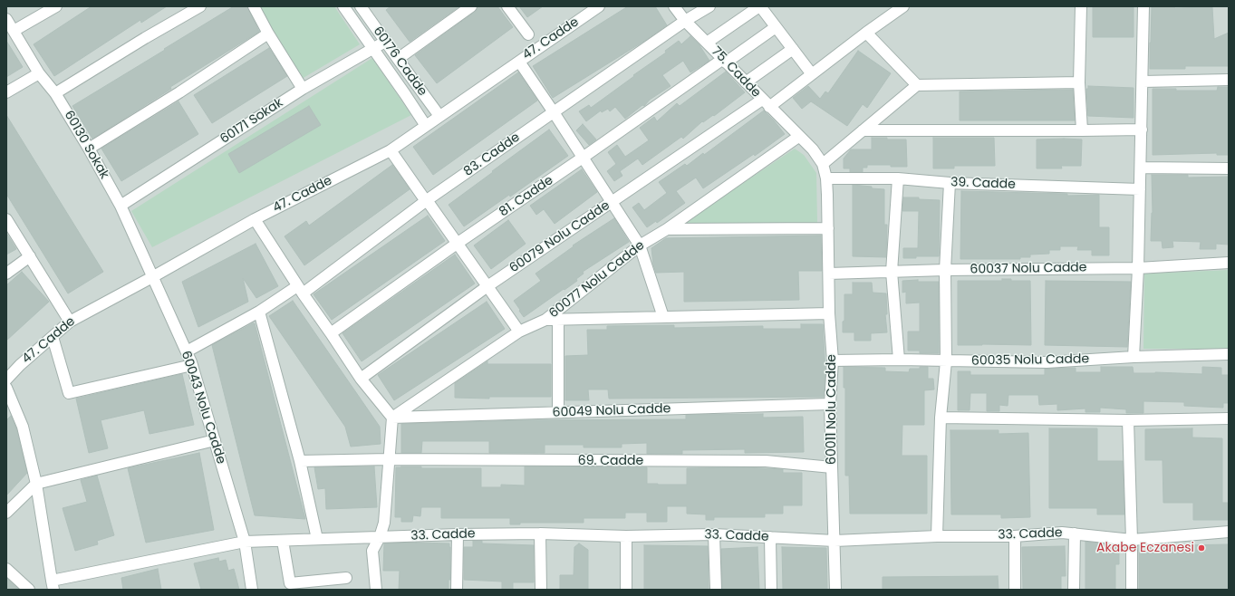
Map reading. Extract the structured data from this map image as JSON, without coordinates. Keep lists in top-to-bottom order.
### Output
{
  "streets": {
    "street": [
      "47. Cadde",
      "60176 Cadde",
      "75. Cadde",
      "60171 Sokak",
      "60130 Sokak",
      "83. Cadde",
      "39. Cadde",
      "81. Cadde",
      "60079 Nolu Cadde",
      "60037 Nolu Cadde",
      "60077 Nolu Cadde",
      "60035 Nolu Cadde",
      "60043 Nolu Cadde",
      "60011 Nolu Cadde",
      "60049 Nolu Cadde",
      "69. Cadde",
      "33. Cadde"
    ]
  },
  "crossings": [
    ["47. Cadde", "60176 Cadde"],
    ["47. Cadde", "60130 Sokak"],
    ["47. Cadde", "60043 Nolu Cadde"],
    ["60176 Cadde", "60171 Sokak"],
    ["75. Cadde", "83. Cadde"],
    ["75. Cadde", "81. Cadde"],
    ["75. Cadde", "60079 Nolu Cadde"],
    ["75. Cadde", "60077 Nolu Cadde"],
    ["75. Cadde", "60011 Nolu Cadde"],
    ["60171 Sokak", "60130 Sokak"],
    ["60130 Sokak", "60043 Nolu Cadde"],
    ["83. Cadde", "60043 Nolu Cadde"],
    ["39. Cadde", "60011 Nolu Cadde"],
    ["60037 Nolu Cadde", "60011 Nolu Cadde"],
    ["60077 Nolu Cadde", "60049 Nolu Cadde"],
    ["60035 Nolu Cadde", "60011 Nolu Cadde"],
    ["60043 Nolu Cadde", "33. Cadde"],
    ["60011 Nolu Cadde", "60049 Nolu Cadde"],
    ["60011 Nolu Cadde", "69. Cadde"],
    ["60011 Nolu Cadde", "33. Cadde"]
  ],
  "places": ["Akabe Eczanesi"]
}
